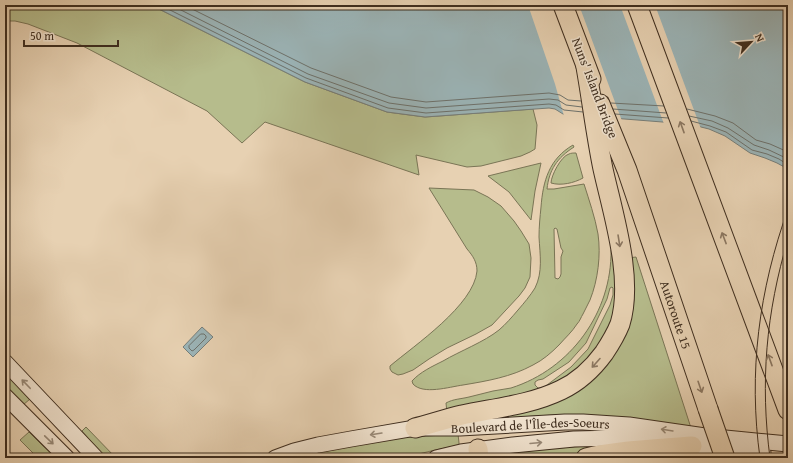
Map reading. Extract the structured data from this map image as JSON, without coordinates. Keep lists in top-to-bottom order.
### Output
{
  "streets": {
    "highway": ["Nuns' Island Bridge", "Autoroute 15"],
    "street": ["Boulevard de l'Île-des-Soeurs"]
  },
  "crossings": [
    ["Nuns' Island Bridge", "Autoroute 15"]
  ],
  "scale_bar": "50 m",
  "north": "top right"
}
